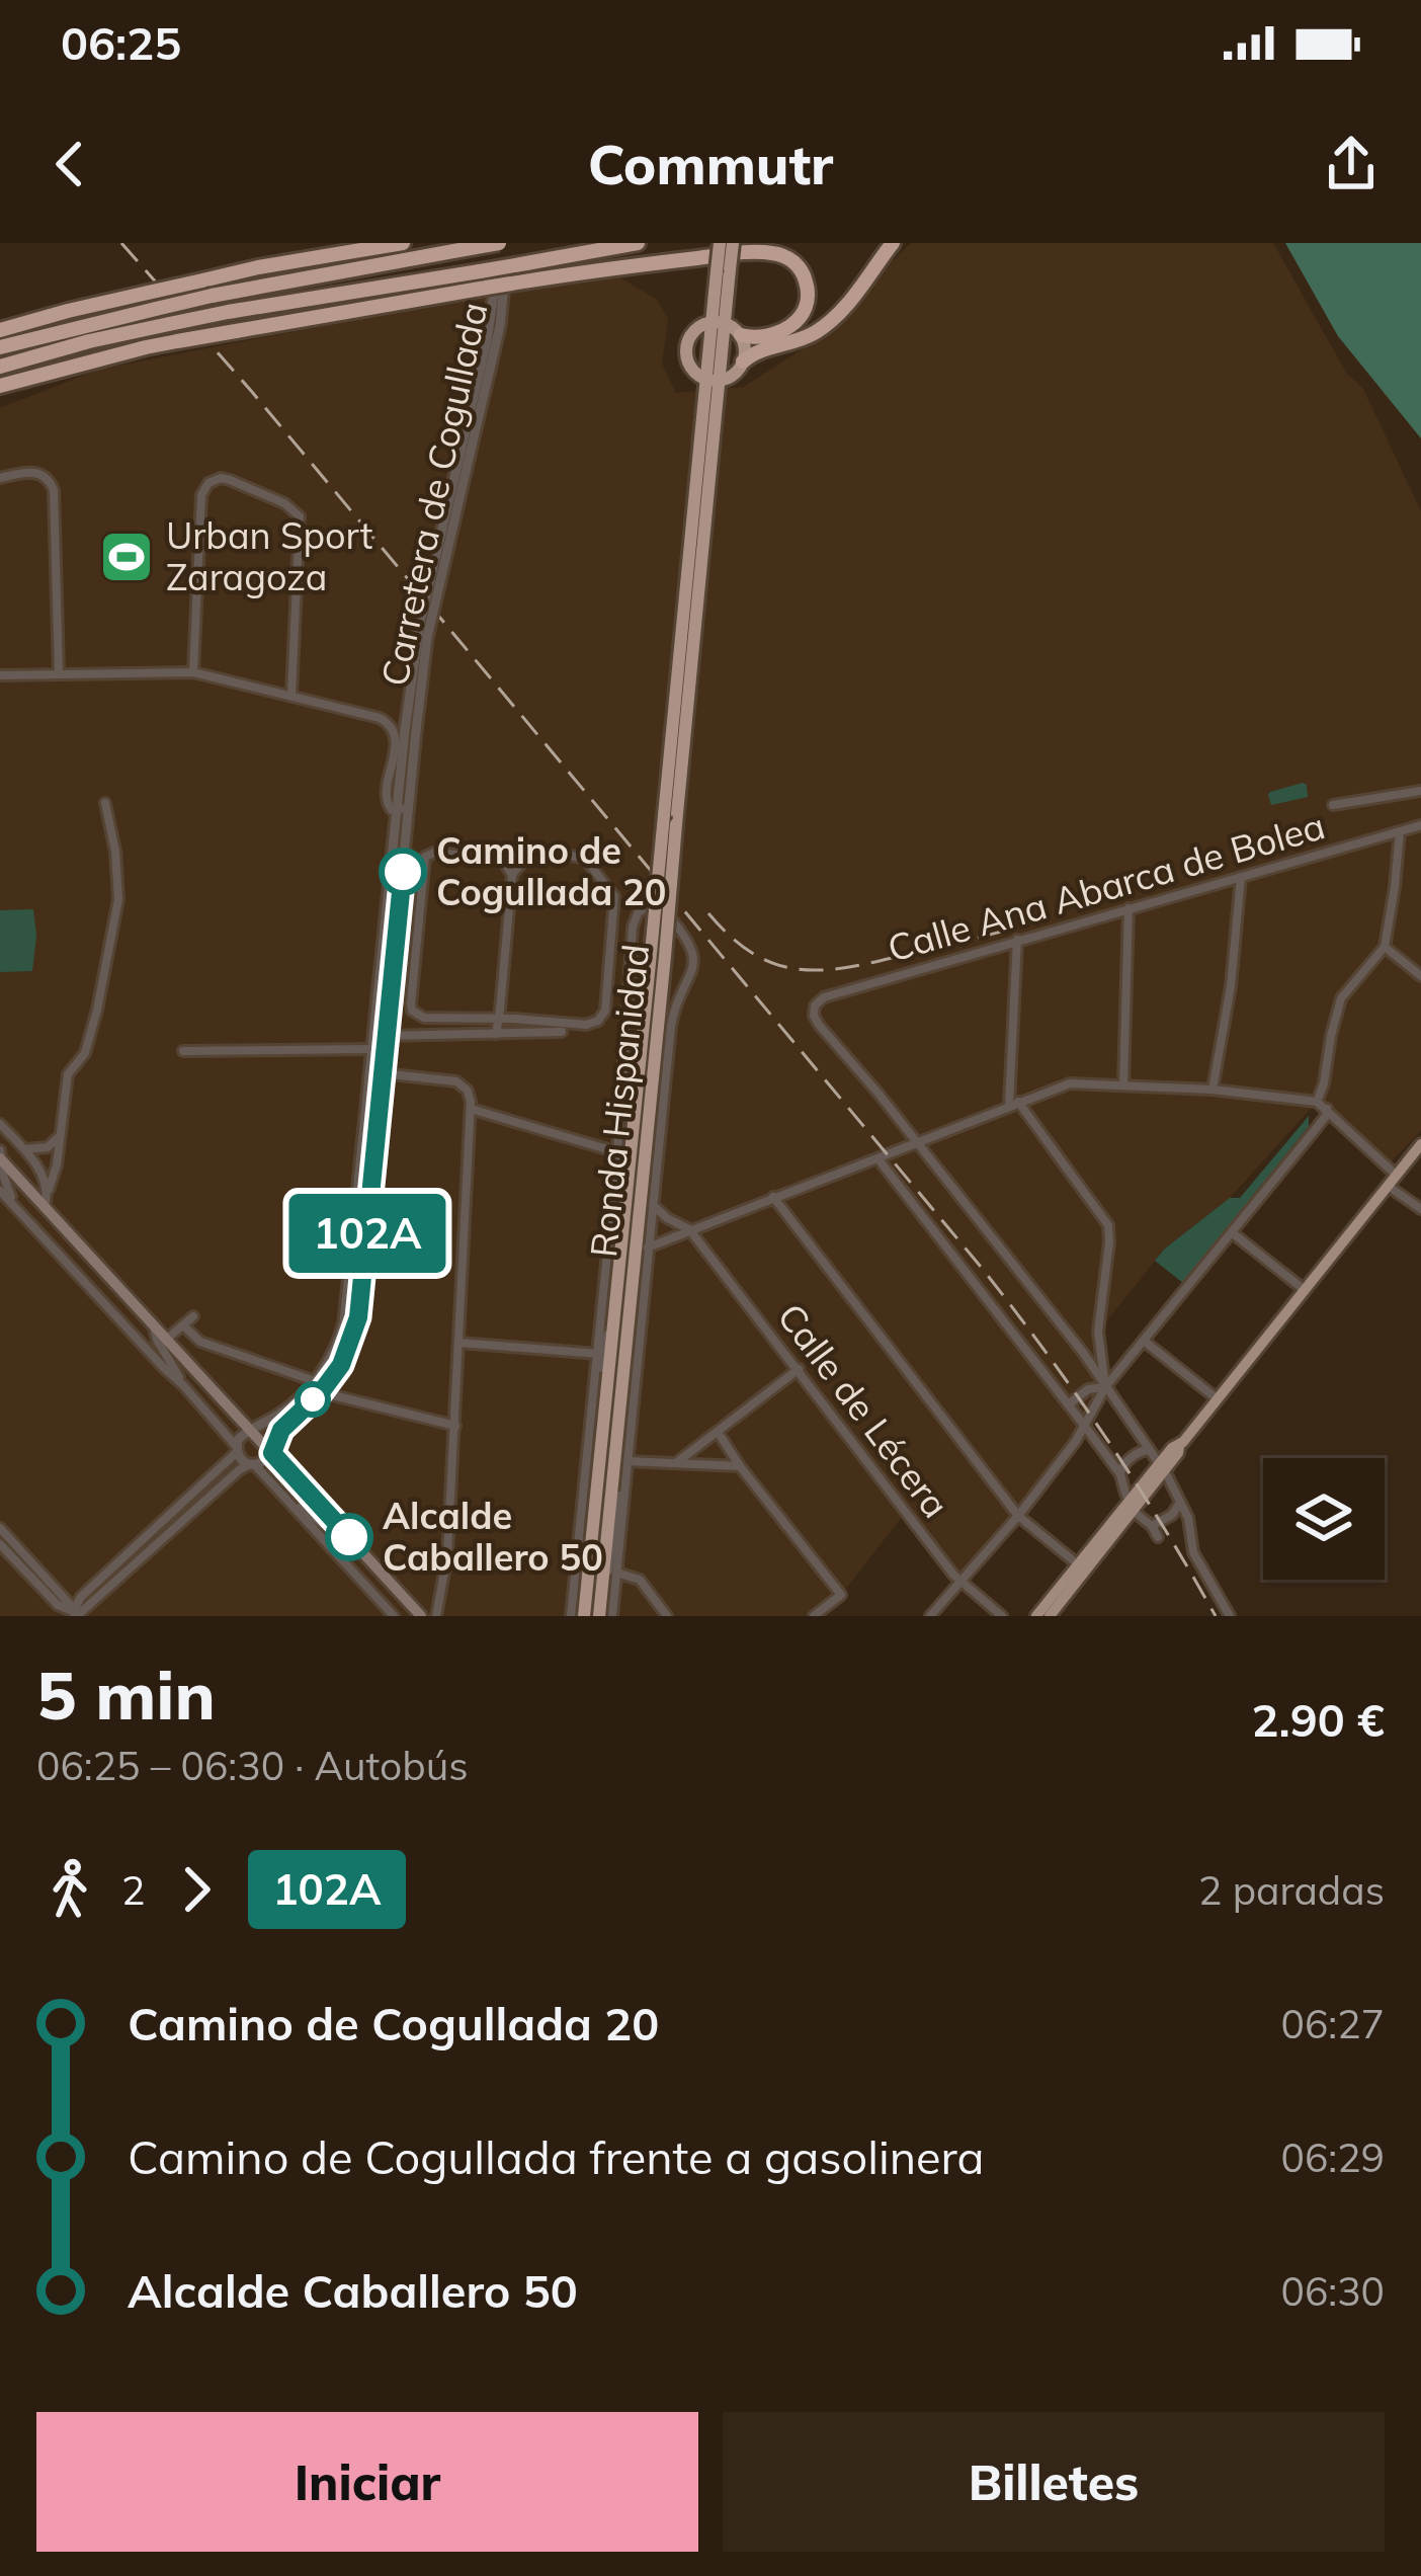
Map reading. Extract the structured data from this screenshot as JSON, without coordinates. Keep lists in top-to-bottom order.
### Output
{
  "streets": {
    "highway": ["Ronda Hispanidad"],
    "street": ["Carretera de Cogullada", "Calle Ana Abarca de Bolea", "Calle de Lécera"]
  },
  "places": {
    "sports": ["Urban Sport Zaragoza"],
    "other": ["Camino de Cogullada 20", "Alcalde Caballero 50"]
  },
  "lines": ["bus line 102A"],
  "page": {
    "status": "06:25",
    "header": "Commutr",
    "on_map": "102A",
    "heading": ["5 min", "06:25 – 06:30 · Autobús", "2.90 €"],
    "legs": ["2", "102A", "2 paradas"],
    "list": [
      {
        "name": "Camino de Cogullada 20",
        "value": "06:27"
      },
      {
        "name": "Camino de Cogullada frente a gasolinera",
        "value": "06:29"
      },
      {
        "name": "Alcalde Caballero 50",
        "value": "06:30"
      }
    ],
    "buttons": ["Iniciar", "Billetes"]
  }
}
